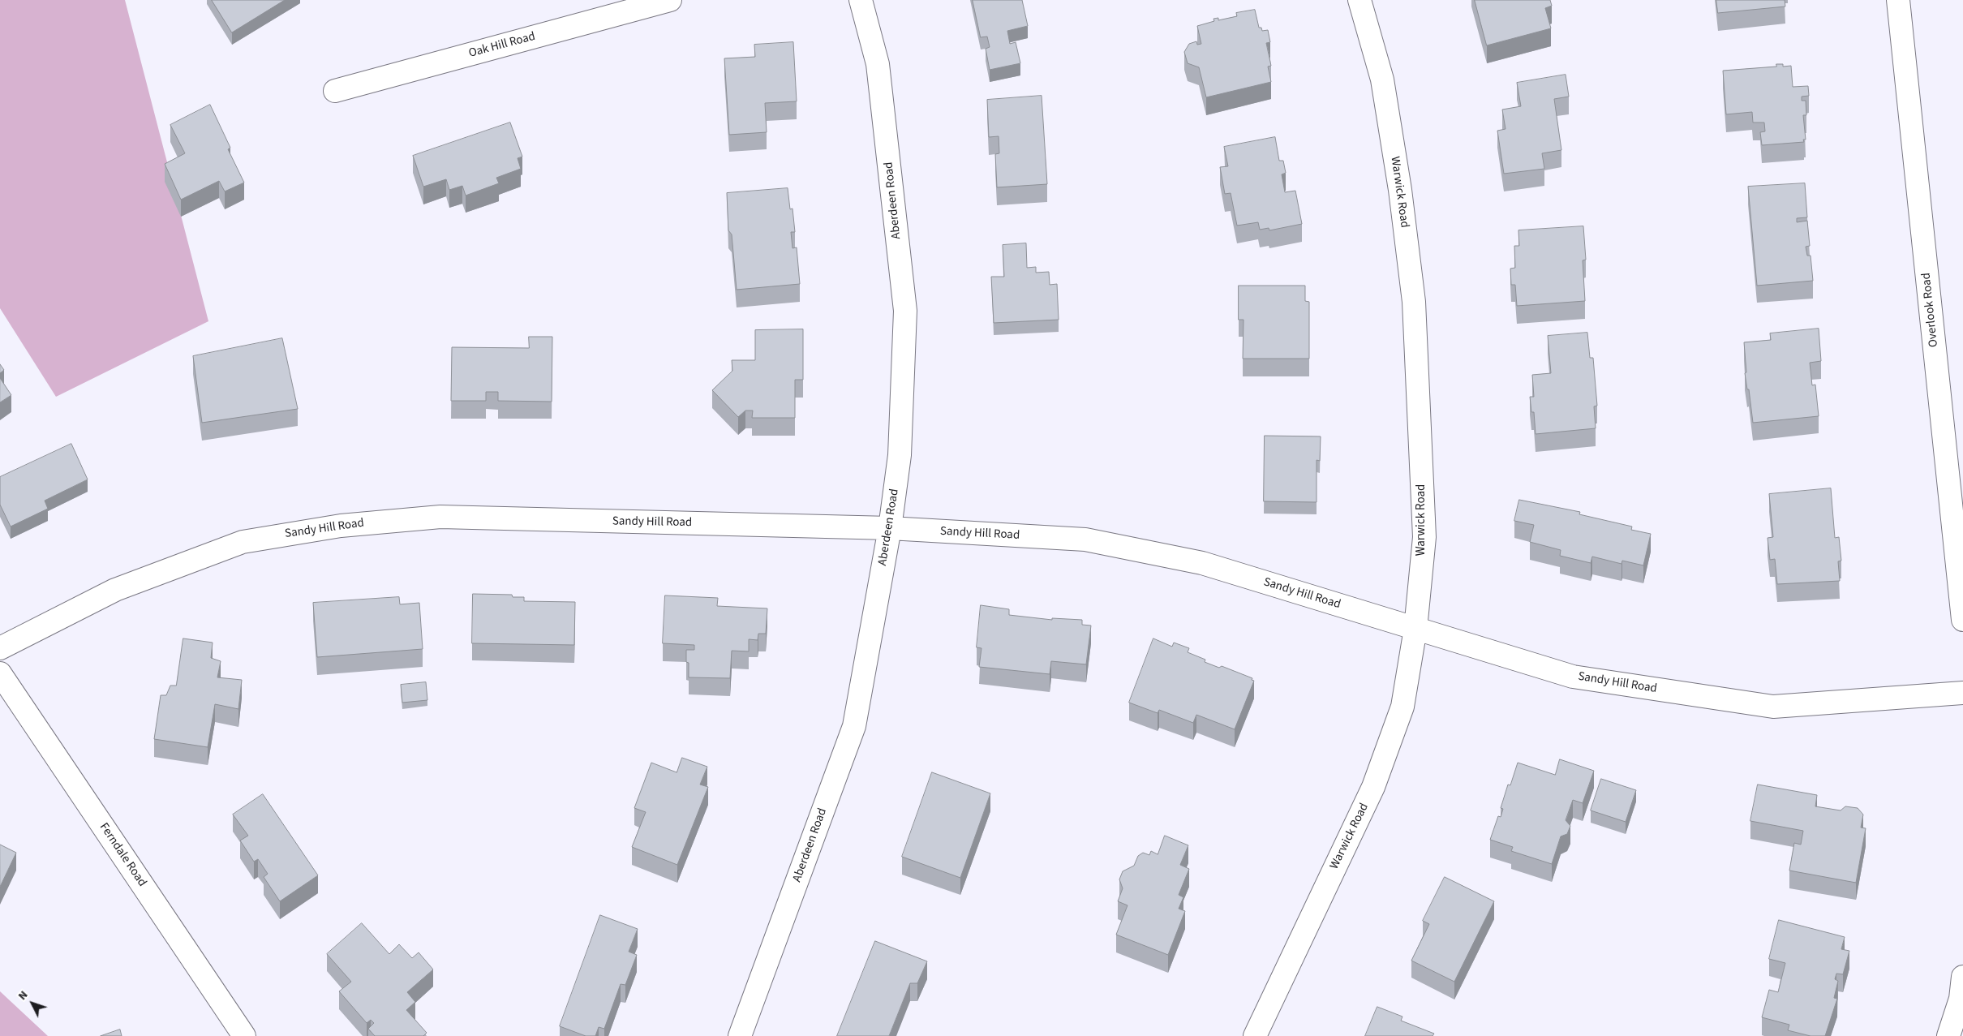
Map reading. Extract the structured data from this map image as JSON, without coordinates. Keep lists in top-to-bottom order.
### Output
{
  "streets": {
    "street": [
      "Oak Hill Road",
      "Warwick Road",
      "Aberdeen Road",
      "Overlook Road",
      "Sandy Hill Road",
      "Ferndale Road"
    ]
  },
  "crossings": [
    ["Warwick Road", "Sandy Hill Road"],
    ["Aberdeen Road", "Sandy Hill Road"]
  ],
  "north": "top left"
}
